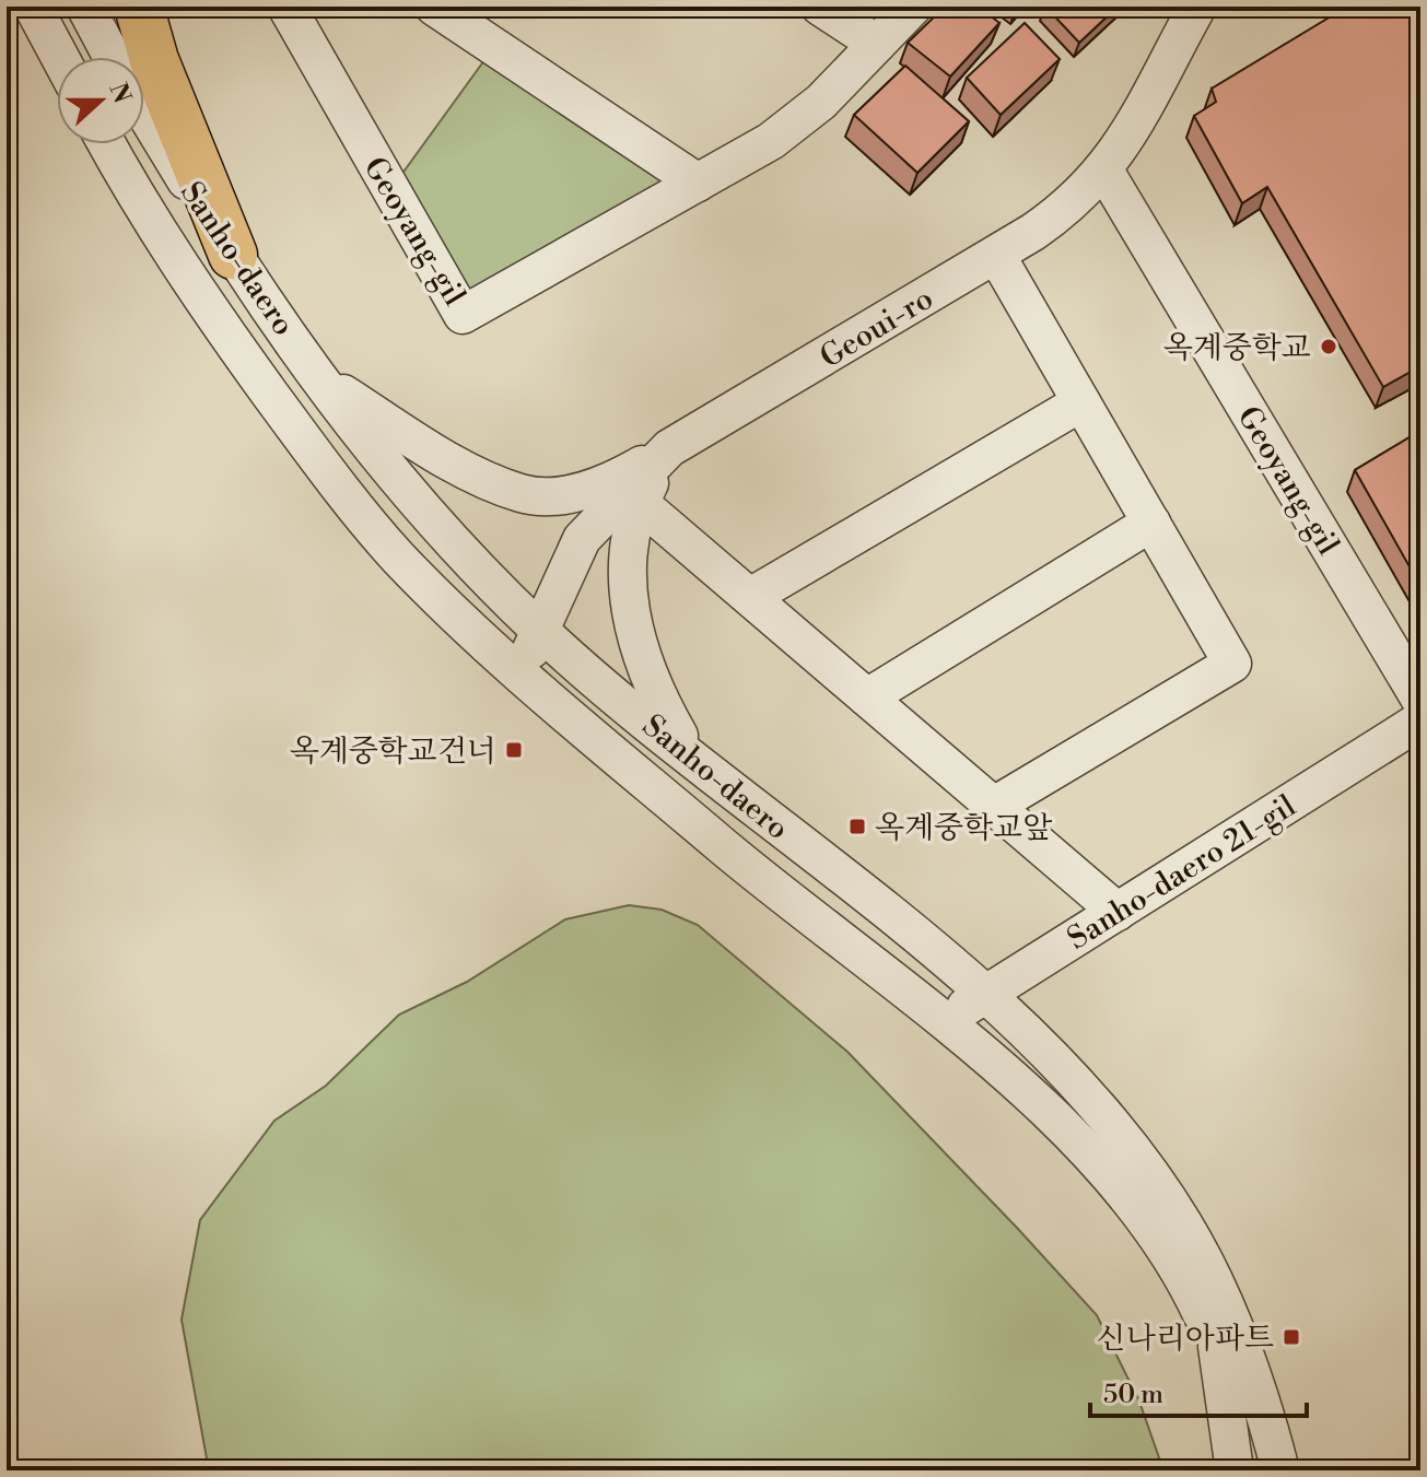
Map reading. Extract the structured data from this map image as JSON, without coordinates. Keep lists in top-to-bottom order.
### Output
{
  "streets": {
    "street": [
      "Geoyang-gil",
      "Sanho-daero",
      "Geoui-ro",
      "Sanho-daero 21-gil"
    ]
  },
  "crossings": [
    ["Geoyang-gil", "Geoui-ro"],
    ["Sanho-daero", "Geoui-ro"],
    ["Sanho-daero", "Sanho-daero 21-gil"]
  ],
  "places": {
    "other": ["옥계중학교"],
    "transit": ["옥계중학교건너", "옥계중학교앞", "신나리아파트"]
  },
  "scale_bar": "50 m",
  "north": "right"
}
